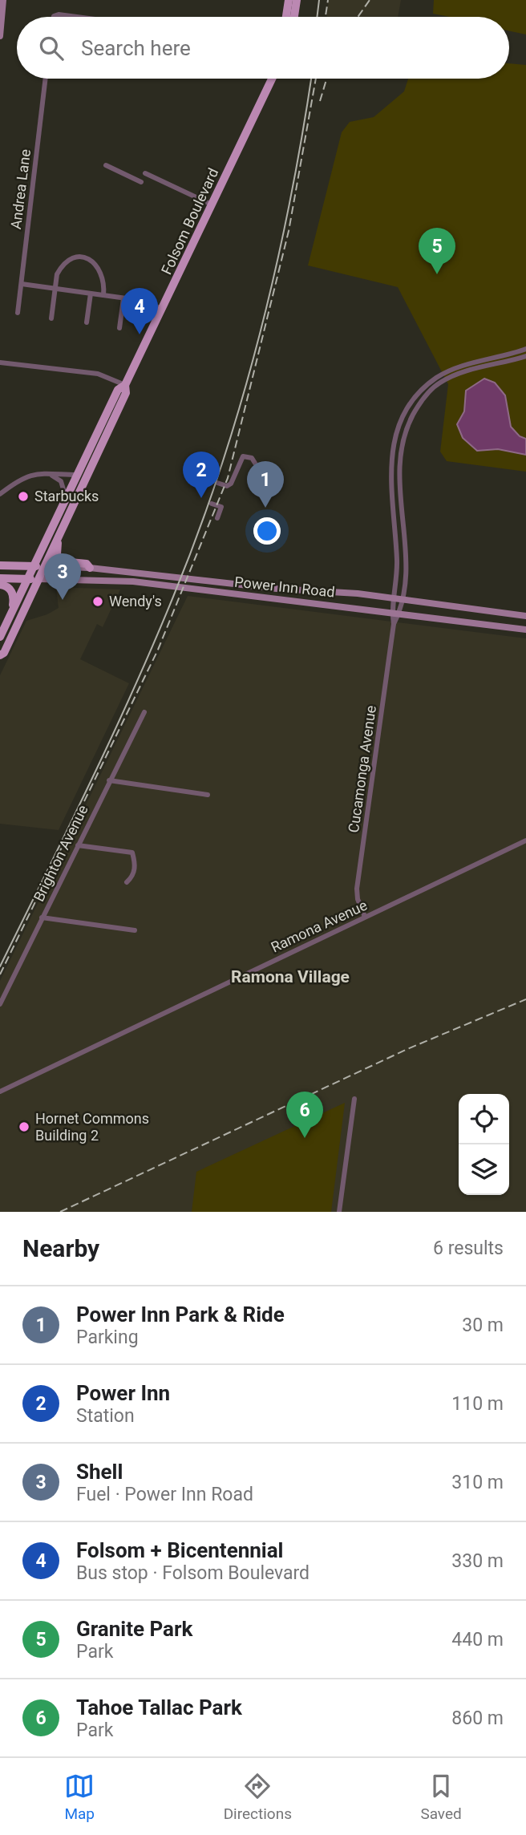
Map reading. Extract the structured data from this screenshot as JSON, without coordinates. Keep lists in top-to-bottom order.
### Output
{
  "streets": {
    "main road": ["Folsom Boulevard", "Power Inn Road"],
    "street": [
      "Andrea Lane",
      "Cucamonga Avenue",
      "Brighton Avenue",
      "Ramona Avenue"
    ]
  },
  "crossings": [
    ["Folsom Boulevard", "Power Inn Road"],
    ["Power Inn Road", "Cucamonga Avenue"],
    ["Cucamonga Avenue", "Ramona Avenue"]
  ],
  "districts": ["Ramona Village"],
  "places": ["Starbucks", "Wendy's", "Hornet Commons Building 2"],
  "page": {
    "search": "Search here",
    "pins": [
      "5",
      "4",
      "2",
      "1",
      "3",
      "6"
    ],
    "heading": ["Nearby", "6 results"],
    "list": [
      {
        "mark": "1",
        "name": "Power Inn Park & Ride",
        "note": "Parking",
        "value": "30 m"
      },
      {
        "mark": "2",
        "name": "Power Inn",
        "note": "Station",
        "value": "110 m"
      },
      {
        "mark": "3",
        "name": "Shell",
        "note": "Fuel · Power Inn Road",
        "value": "310 m"
      },
      {
        "mark": "4",
        "name": "Folsom + Bicentennial",
        "note": "Bus stop · Folsom Boulevard",
        "value": "330 m"
      },
      {
        "mark": "5",
        "name": "Granite Park",
        "note": "Park",
        "value": "440 m"
      },
      {
        "mark": "6",
        "name": "Tahoe Tallac Park",
        "note": "Park",
        "value": "860 m"
      }
    ],
    "nav": ["Map", "Directions", "Saved"]
  }
}
